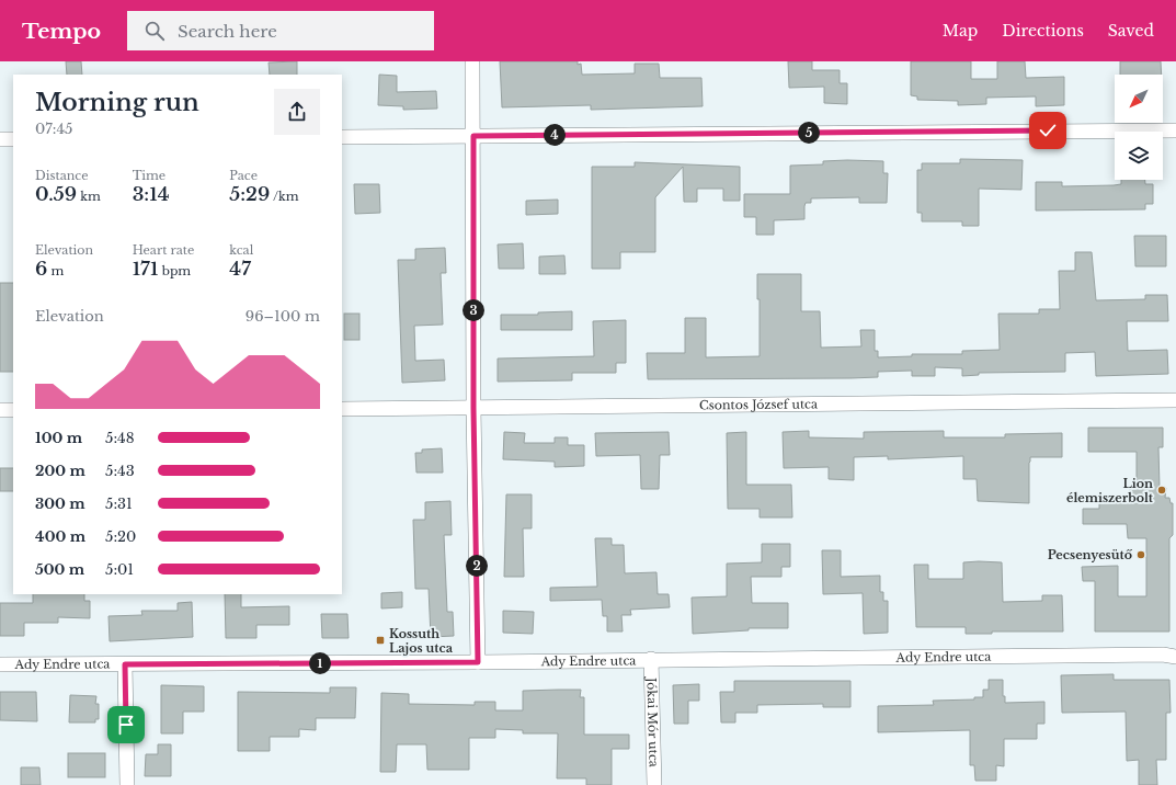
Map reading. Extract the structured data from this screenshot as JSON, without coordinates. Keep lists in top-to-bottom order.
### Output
{
  "streets": {
    "street": ["Csontos József utca", "Ady Endre utca", "Jókai Mór utca"]
  },
  "crossings": [
    ["Ady Endre utca", "Jókai Mór utca"]
  ],
  "places": {
    "other": ["Lion élemiszerbolt", "Pecsenyesütő"],
    "transit": ["Kossuth Lajos utca"]
  },
  "north": "bottom left",
  "page": {
    "header": "Tempo",
    "search": "Search here",
    "nav": ["Map", "Directions", "Saved"],
    "heading": ["Morning run", "07:45"],
    "pins": [
      "5",
      "4",
      "3",
      "2",
      "1"
    ],
    "stats": [
      ["Distance", "0.59 km"],
      ["Time", "3:14"],
      ["Pace", "5:29 /km"],
      ["Elevation", "6 m"],
      ["Heart rate", "171 bpm"],
      ["kcal", "47"]
    ],
    "chart": ["Elevation", "96–100 m"],
    "list": [
      {
        "name": "100 m",
        "note": "5:48"
      },
      {
        "name": "200 m",
        "note": "5:43"
      },
      {
        "name": "300 m",
        "note": "5:31"
      },
      {
        "name": "400 m",
        "note": "5:20"
      },
      {
        "name": "500 m",
        "note": "5:01"
      }
    ]
  }
}
